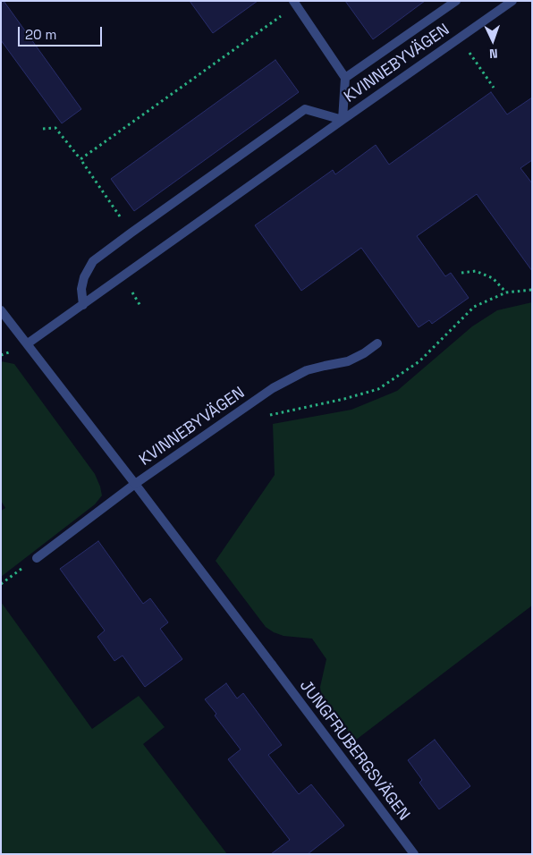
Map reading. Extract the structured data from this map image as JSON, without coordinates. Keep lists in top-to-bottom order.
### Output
{
  "streets": {
    "street": ["KVINNEBYVÄGEN", "JUNGFRUBERGSVÄGEN"]
  },
  "crossings": [
    ["KVINNEBYVÄGEN", "JUNGFRUBERGSVÄGEN"]
  ],
  "scale_bar": "20 m",
  "north": "bottom"
}
